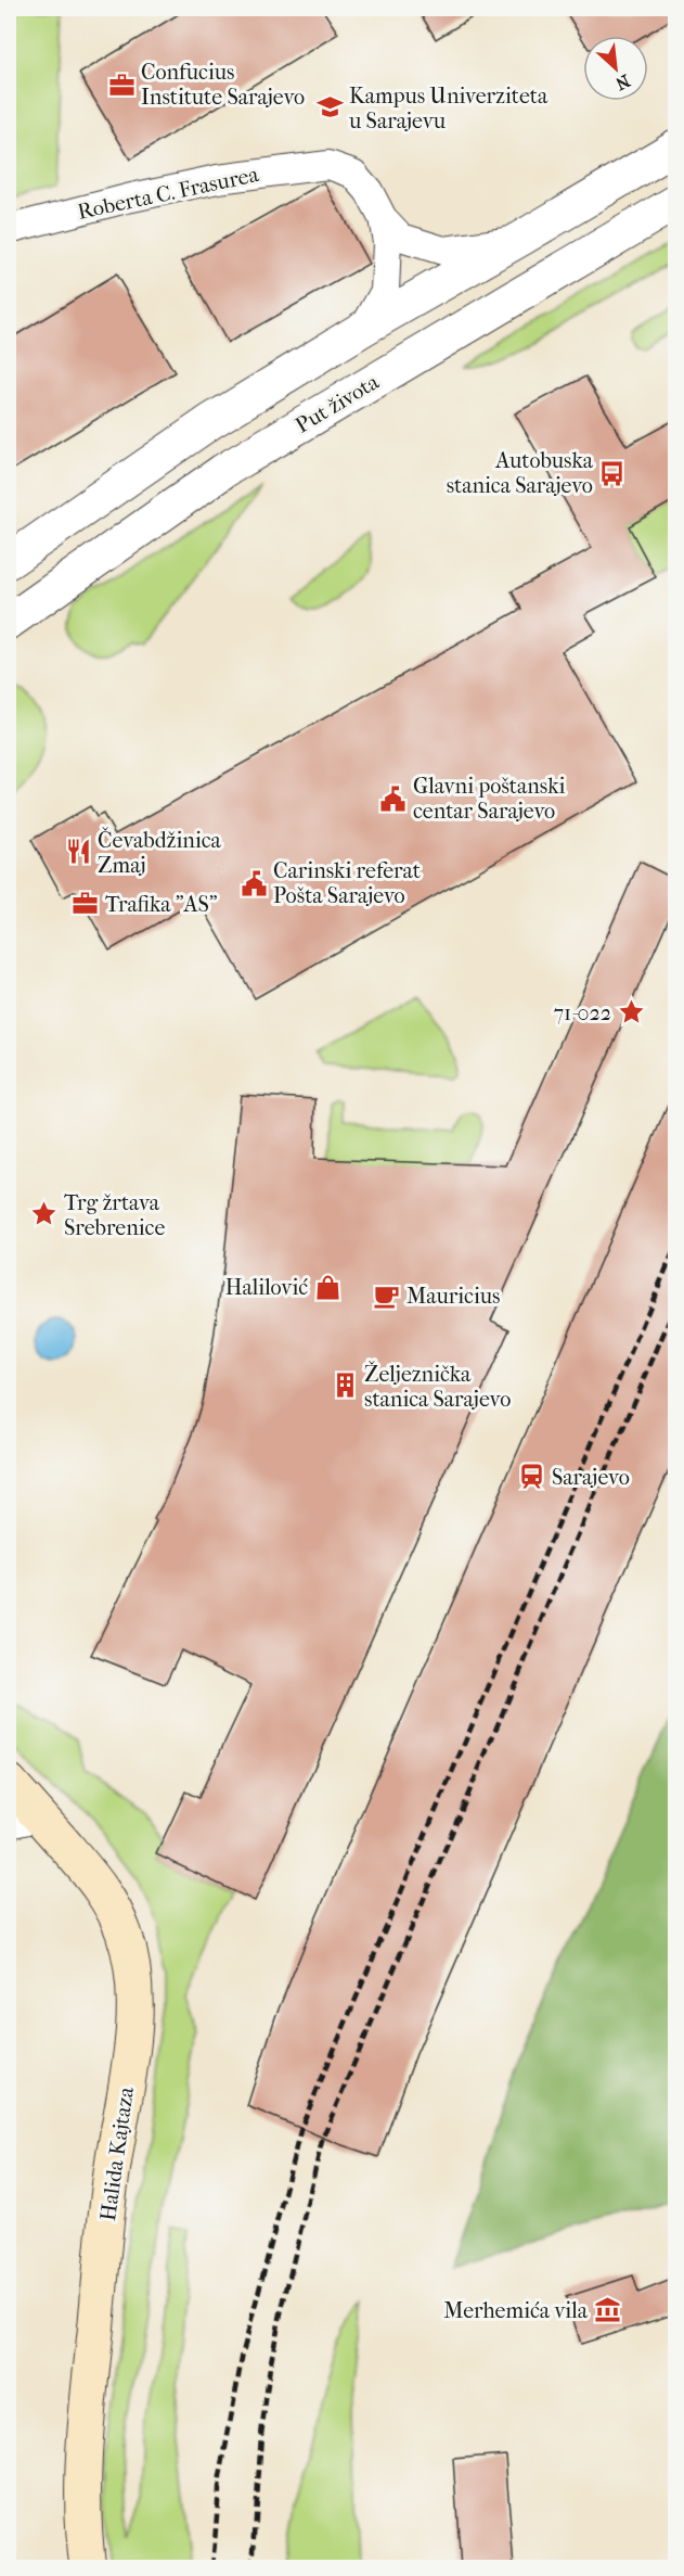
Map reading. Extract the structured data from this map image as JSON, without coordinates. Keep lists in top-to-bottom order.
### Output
{
  "streets": {
    "main road": ["Halida Kajtaza"],
    "street": ["Roberta C. Frasurea", "Put života"]
  },
  "places": {
    "office": ["Confucius Institute Sarajevo", "Trafika \"AS\""],
    "school or university": ["Kampus Univerziteta u Sarajevu"],
    "bus stop": ["Autobuska stanica Sarajevo"],
    "public building": ["Glavni poštanski centar Sarajevo", "Carinski referat Pošta Sarajevo"],
    "restaurant": ["Čevabdžinica Zmaj"],
    "place": ["71-022", "Trg žrtava Srebrenice"],
    "shop": ["Halilović"],
    "cafe": ["Mauricius"],
    "building": ["Željeznička stanica Sarajevo"],
    "station": ["Sarajevo"],
    "museum": ["Merhemića vila"]
  },
  "north": "bottom right"
}
